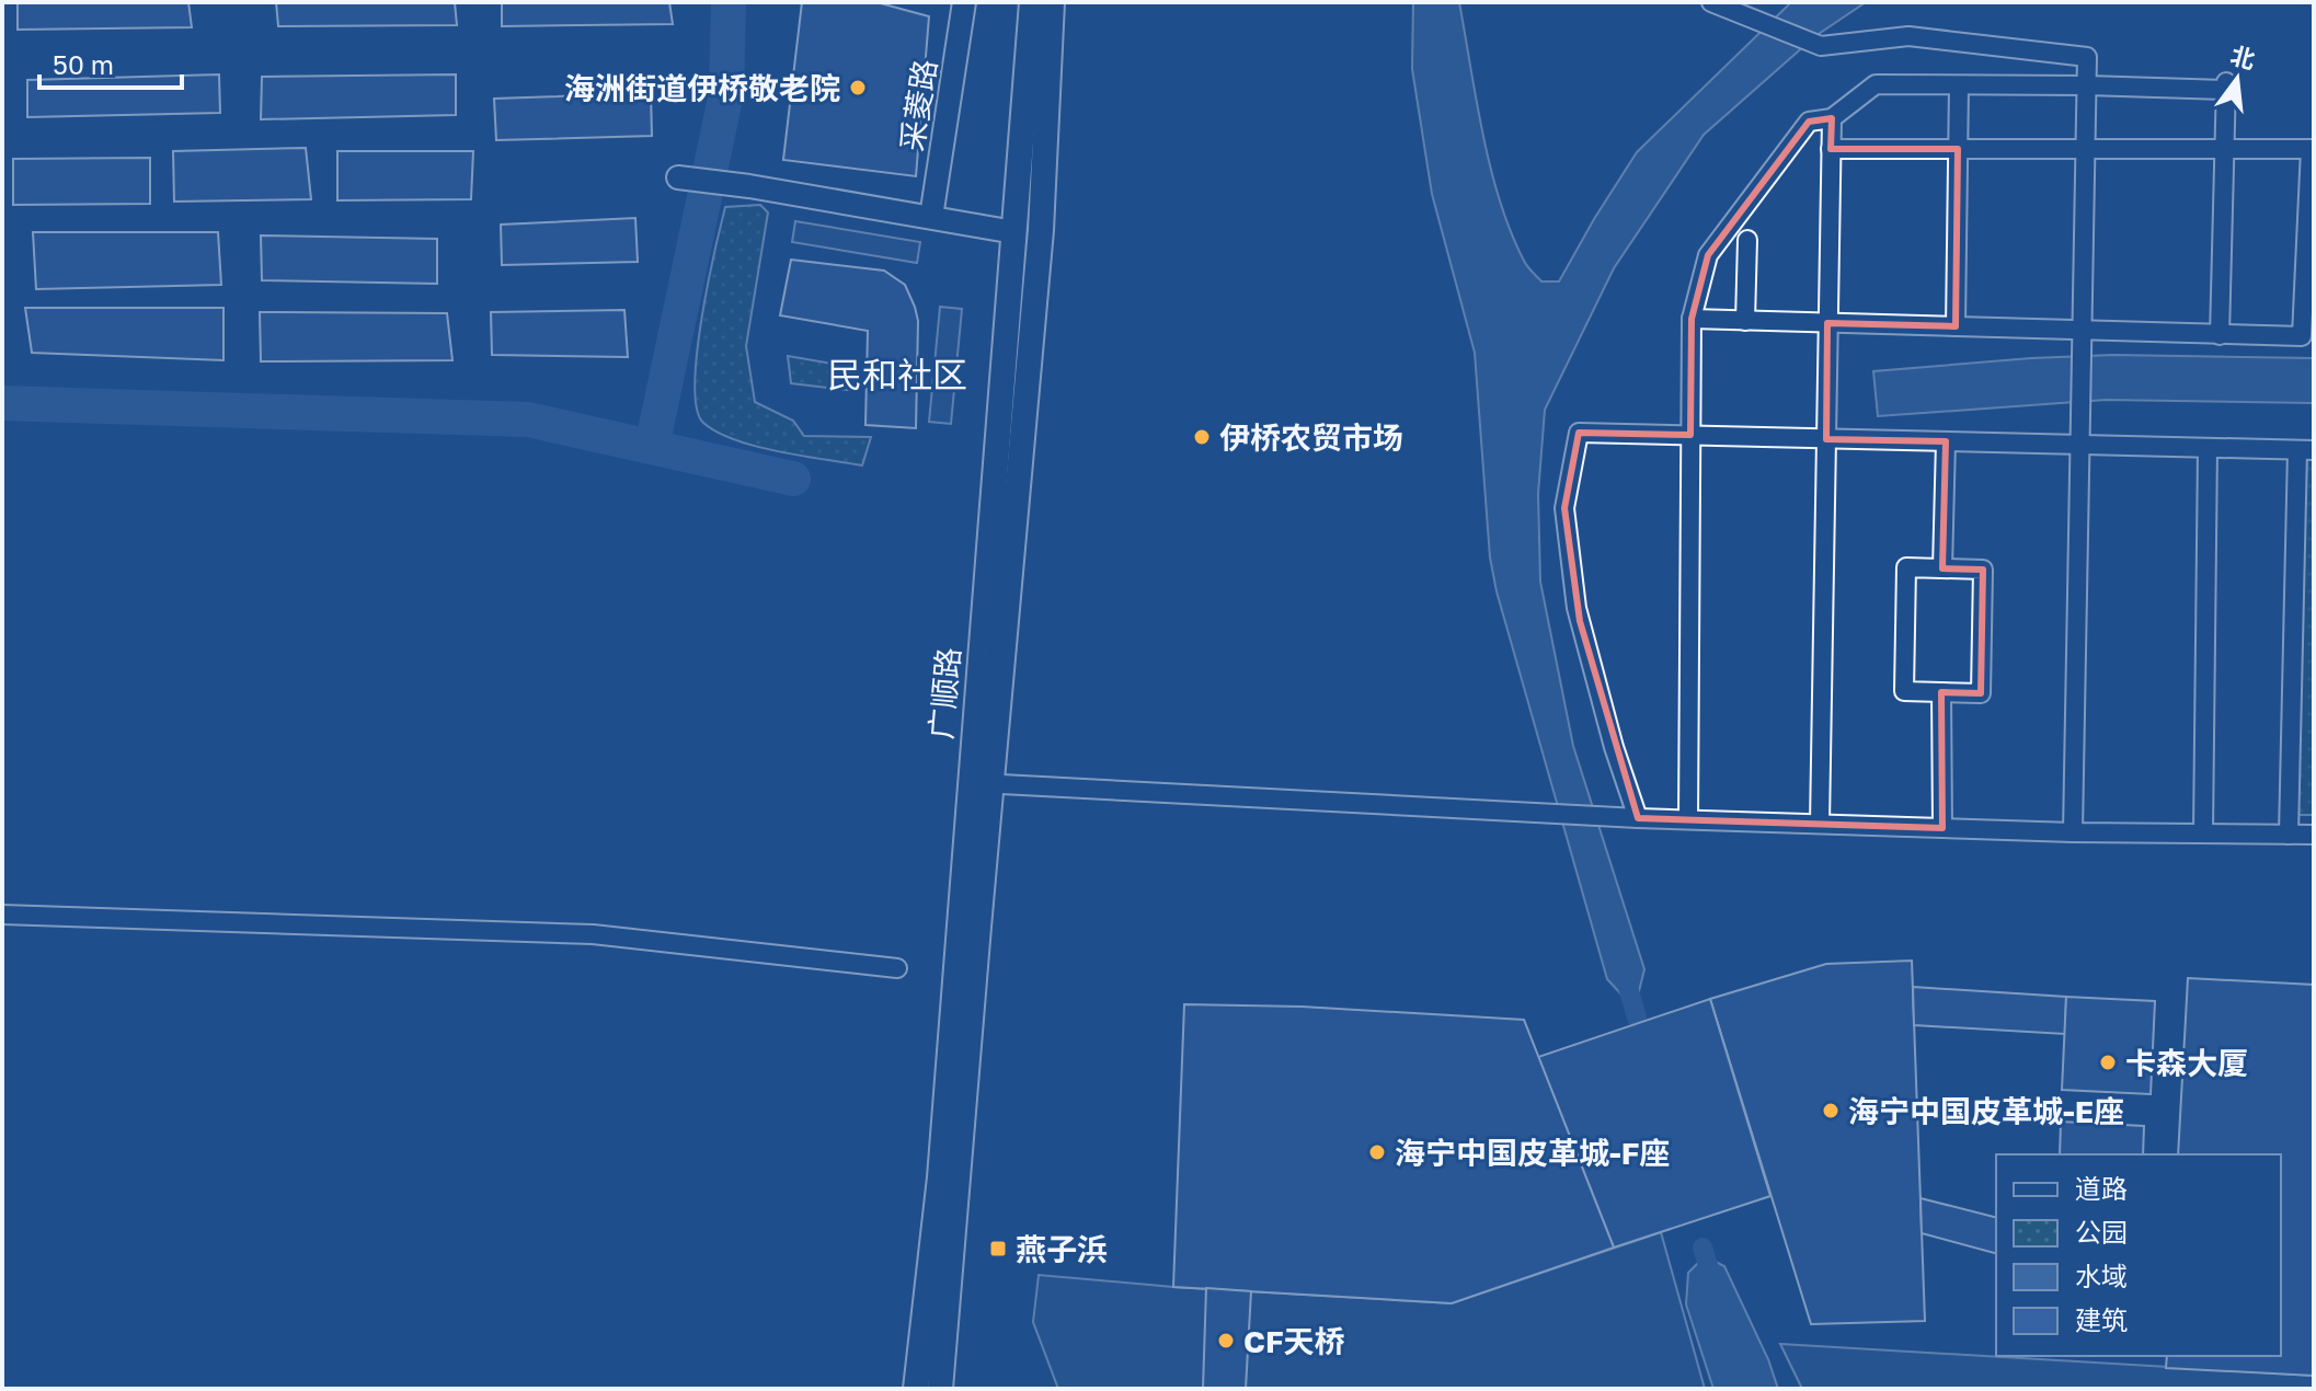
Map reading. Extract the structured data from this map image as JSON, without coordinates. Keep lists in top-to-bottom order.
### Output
{
  "streets": {
    "main road": ["广顺路"],
    "street": ["采菱路"]
  },
  "districts": ["民和社区"],
  "places": {
    "other": [
      "海洲街道伊桥敬老院",
      "伊桥农贸市场",
      "卡森大厦",
      "海宁中国皮革城-E座",
      "海宁中国皮革城-F座",
      "CF天桥"
    ],
    "transit": ["燕子浜"]
  },
  "legend": [
    "道路",
    "公园",
    "水域",
    "建筑"
  ],
  "scale_bar": "50 m",
  "north": "top"
}
